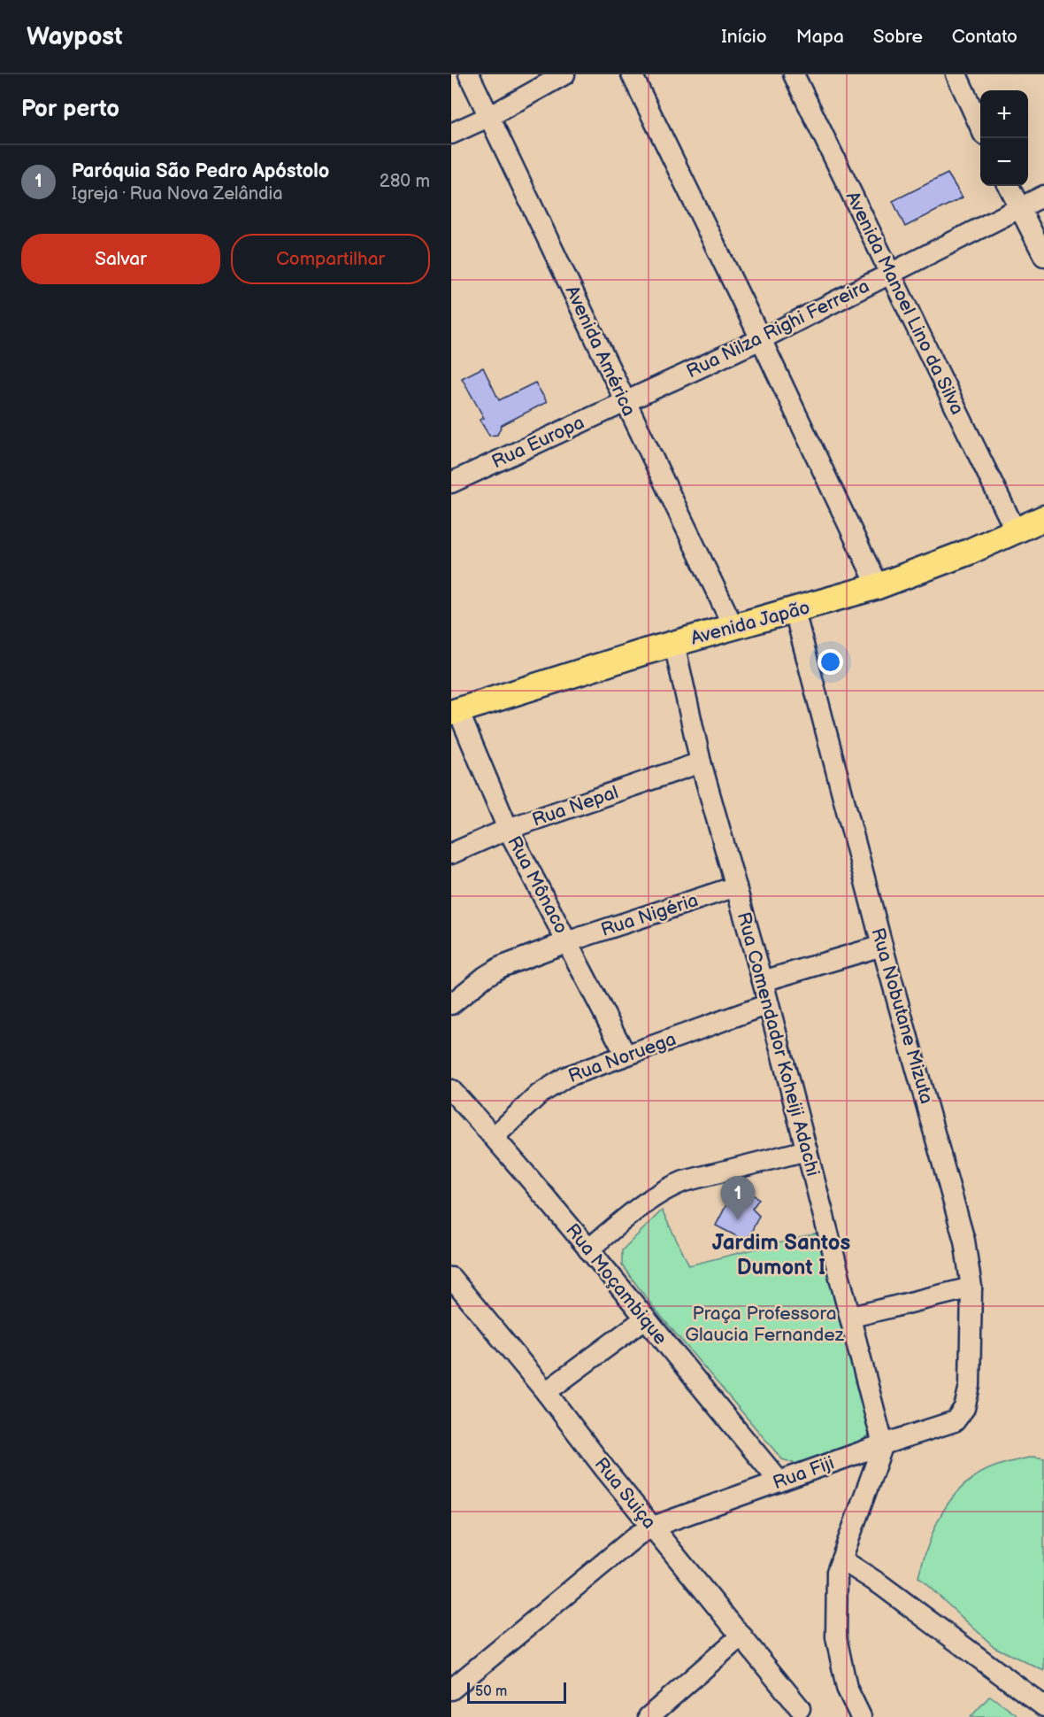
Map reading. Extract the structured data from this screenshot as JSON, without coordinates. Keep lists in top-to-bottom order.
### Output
{
  "streets": {
    "main road": ["Avenida Japão"],
    "street": [
      "Avenida Manoel Lino da Silva",
      "Rua Nilza Righi Ferreira",
      "Avenida América",
      "Rua Europa",
      "Rua Nepal",
      "Rua Mônaco",
      "Rua Nigéria",
      "Rua Nobutane Mizuta",
      "Rua Comendador Koheiji Adachi",
      "Rua Noruega",
      "Rua Moçambique",
      "Rua Fiji",
      "Rua Suiça"
    ]
  },
  "crossings": [
    ["Avenida Manoel Lino da Silva", "Rua Nilza Righi Ferreira"],
    ["Avenida Manoel Lino da Silva", "Avenida Japão"],
    ["Rua Nilza Righi Ferreira", "Avenida América"],
    ["Rua Nilza Righi Ferreira", "Rua Europa"],
    ["Avenida América", "Rua Europa"],
    ["Avenida América", "Avenida Japão"],
    ["Avenida Japão", "Rua Mônaco"],
    ["Avenida Japão", "Rua Nobutane Mizuta"],
    ["Avenida Japão", "Rua Comendador Koheiji Adachi"],
    ["Rua Nepal", "Rua Mônaco"],
    ["Rua Nepal", "Rua Comendador Koheiji Adachi"],
    ["Rua Mônaco", "Rua Nigéria"],
    ["Rua Mônaco", "Rua Noruega"],
    ["Rua Nigéria", "Rua Comendador Koheiji Adachi"],
    ["Rua Nobutane Mizuta", "Rua Fiji"],
    ["Rua Comendador Koheiji Adachi", "Rua Noruega"],
    ["Rua Comendador Koheiji Adachi", "Rua Fiji"],
    ["Rua Noruega", "Rua Moçambique"],
    ["Rua Moçambique", "Rua Fiji"],
    ["Rua Fiji", "Rua Suiça"]
  ],
  "districts": ["Jardim Santos Dumont I"],
  "parks": ["Praça Professora Glaucia Fernandez"],
  "scale_bar": "50 m",
  "page": {
    "header": "Waypost",
    "nav": [
      "Início",
      "Mapa",
      "Sobre",
      "Contato"
    ],
    "heading": "Por perto",
    "map_buttons": ["+", "−"],
    "list": [
      {
        "mark": "1",
        "name": "Paróquia São Pedro Apóstolo",
        "note": "Igreja · Rua Nova Zelândia",
        "value": "280 m"
      }
    ],
    "buttons": ["Salvar", "Compartilhar"],
    "pins": "1",
    "scale": "50 m"
  }
}
